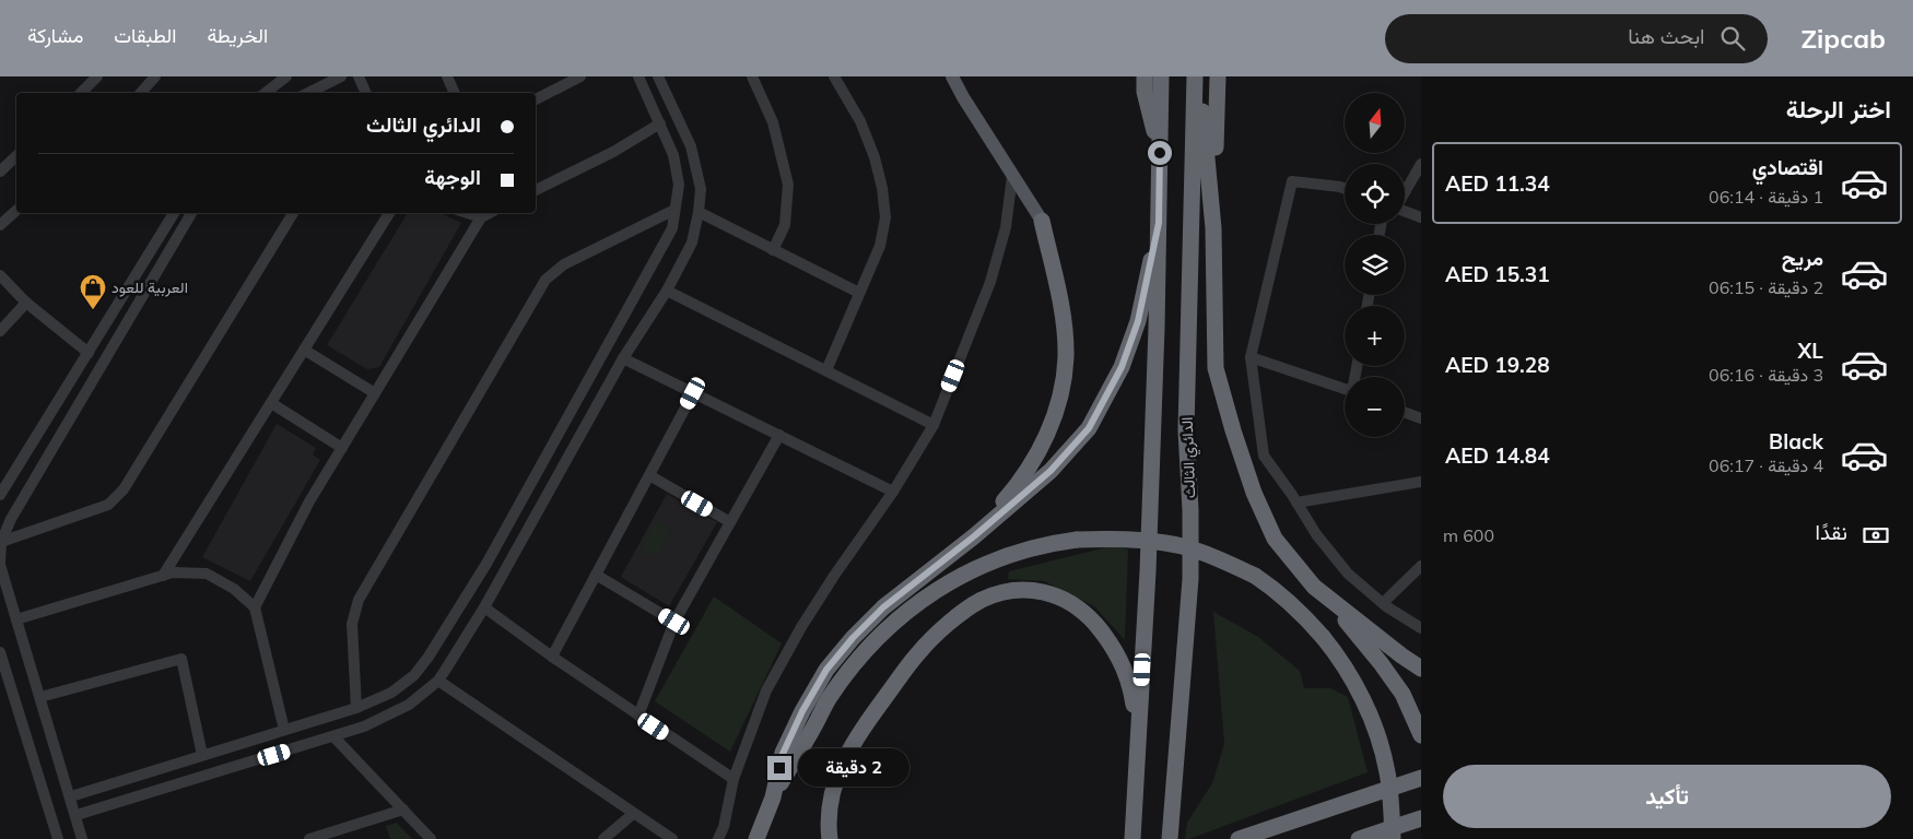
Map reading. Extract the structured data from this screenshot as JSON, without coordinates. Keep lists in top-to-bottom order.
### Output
{
  "streets": {
    "highway": ["الدائري الثالث"]
  },
  "places": {
    "shop": ["العربية للعود"]
  },
  "north": "top",
  "page": {
    "header": "Zipcab",
    "search": "ابحث هنا",
    "nav": ["الخريطة", "الطبقات", "مشاركة"],
    "heading": "اختر الرحلة",
    "map_buttons": ["+", "−"],
    "banner": ["الدائري الثالث", "الوجهة"],
    "list": [
      {
        "name": "اقتصادي",
        "note": "1 دقيقة · 06:14",
        "value": "AED 11.34"
      },
      {
        "name": "مريح",
        "note": "2 دقيقة · 06:15",
        "value": "AED 15.31"
      },
      {
        "name": "XL",
        "note": "3 دقيقة · 06:16",
        "value": "AED 19.28"
      },
      {
        "name": "Black",
        "note": "4 دقيقة · 06:17",
        "value": "AED 14.84"
      }
    ],
    "pay": ["نقدًا", "600 m"],
    "bubble": "2 دقيقة",
    "buttons": "تأكيد"
  }
}
